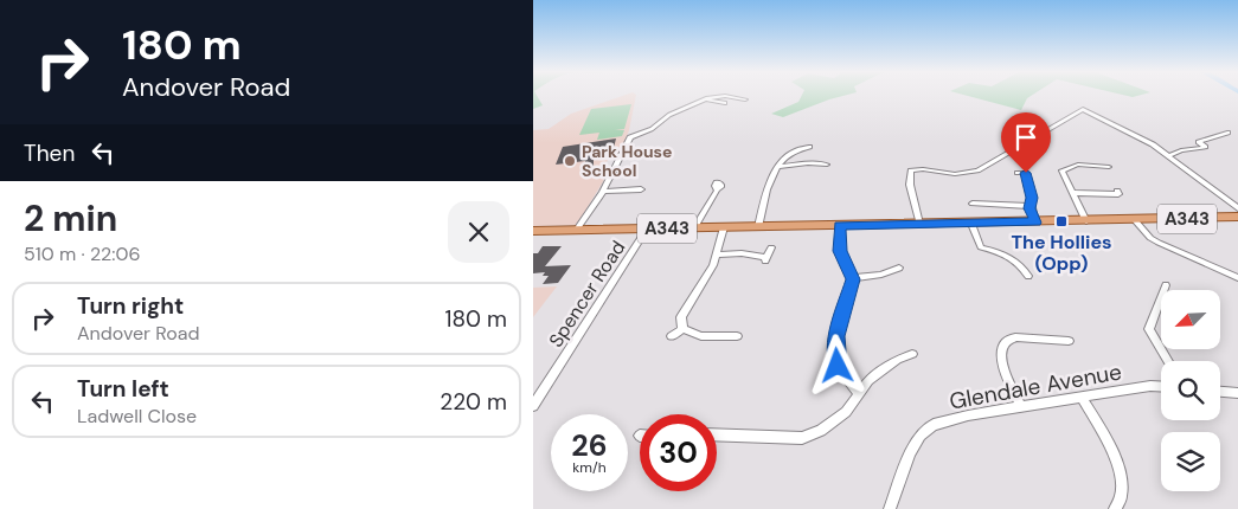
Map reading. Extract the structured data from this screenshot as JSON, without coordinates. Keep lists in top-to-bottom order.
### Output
{
  "streets": {
    "main road": ["A343"],
    "street": ["Spencer Road", "Glendale Avenue"]
  },
  "crossings": [
    ["A343", "Spencer Road"]
  ],
  "places": {
    "other": ["Park House School"],
    "transit": ["The Hollies (Opp)"]
  },
  "north": "bottom left",
  "page": {
    "turn": ["180 m", "Andover Road"],
    "then": "Then",
    "heading": ["2 min", "510 m · 22:06"],
    "list": [
      {
        "name": "Turn right",
        "note": "Andover Road",
        "value": "180 m"
      },
      {
        "name": "Turn left",
        "note": "Ladwell Close",
        "value": "220 m"
      }
    ],
    "speed": "26 km/h",
    "limit": "30"
  }
}
